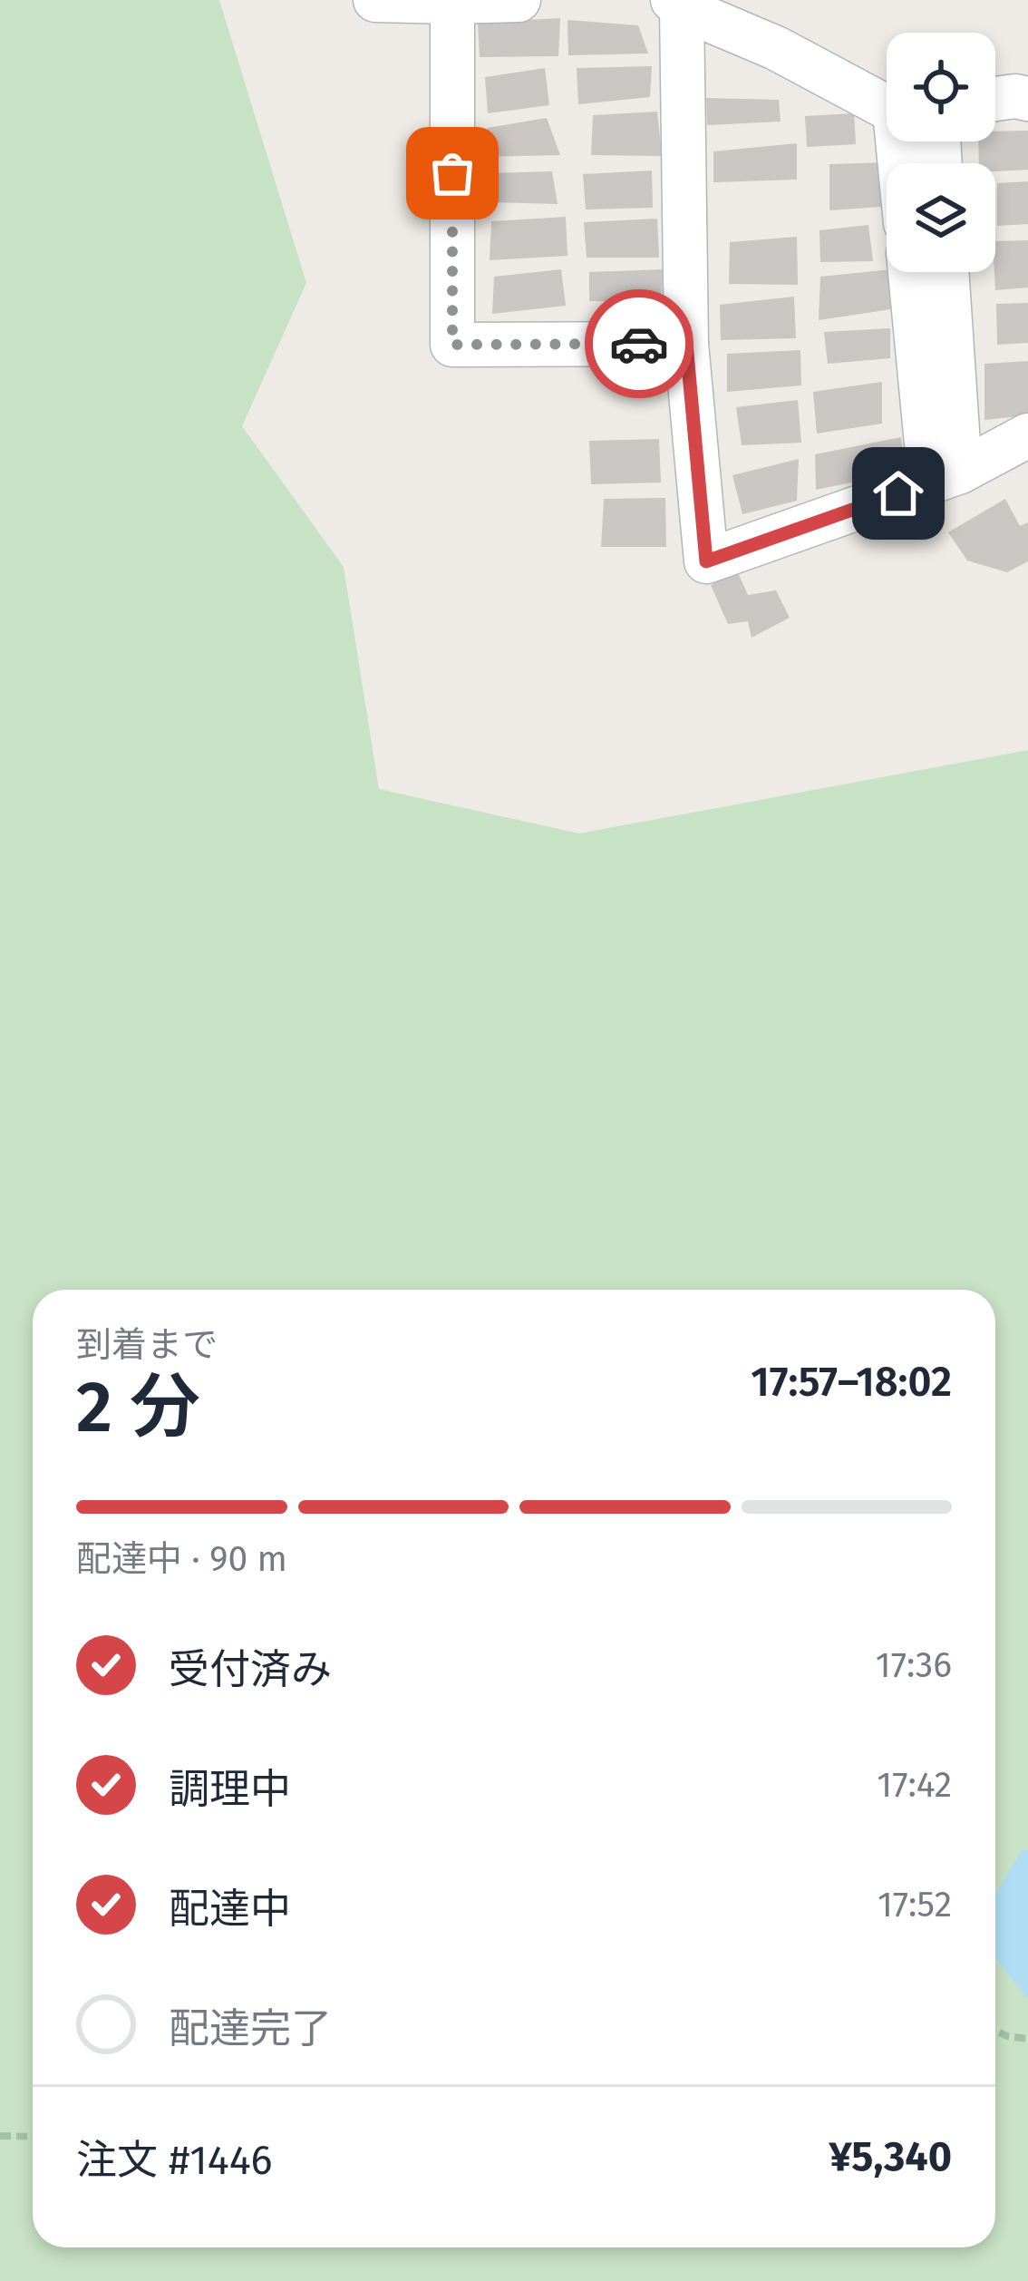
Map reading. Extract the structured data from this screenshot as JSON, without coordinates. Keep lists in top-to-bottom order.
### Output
{
  "page": {
    "heading": ["2 分", "到着まで", "17:57–18:02"],
    "panel": ["注文 #1446", "¥5,340"],
    "bar": "配達中 · 90 m",
    "list": [
      ["受付済み", "17:36"],
      ["調理中", "17:42"],
      ["配達中", "17:52"],
      "配達完了"
    ]
  }
}
